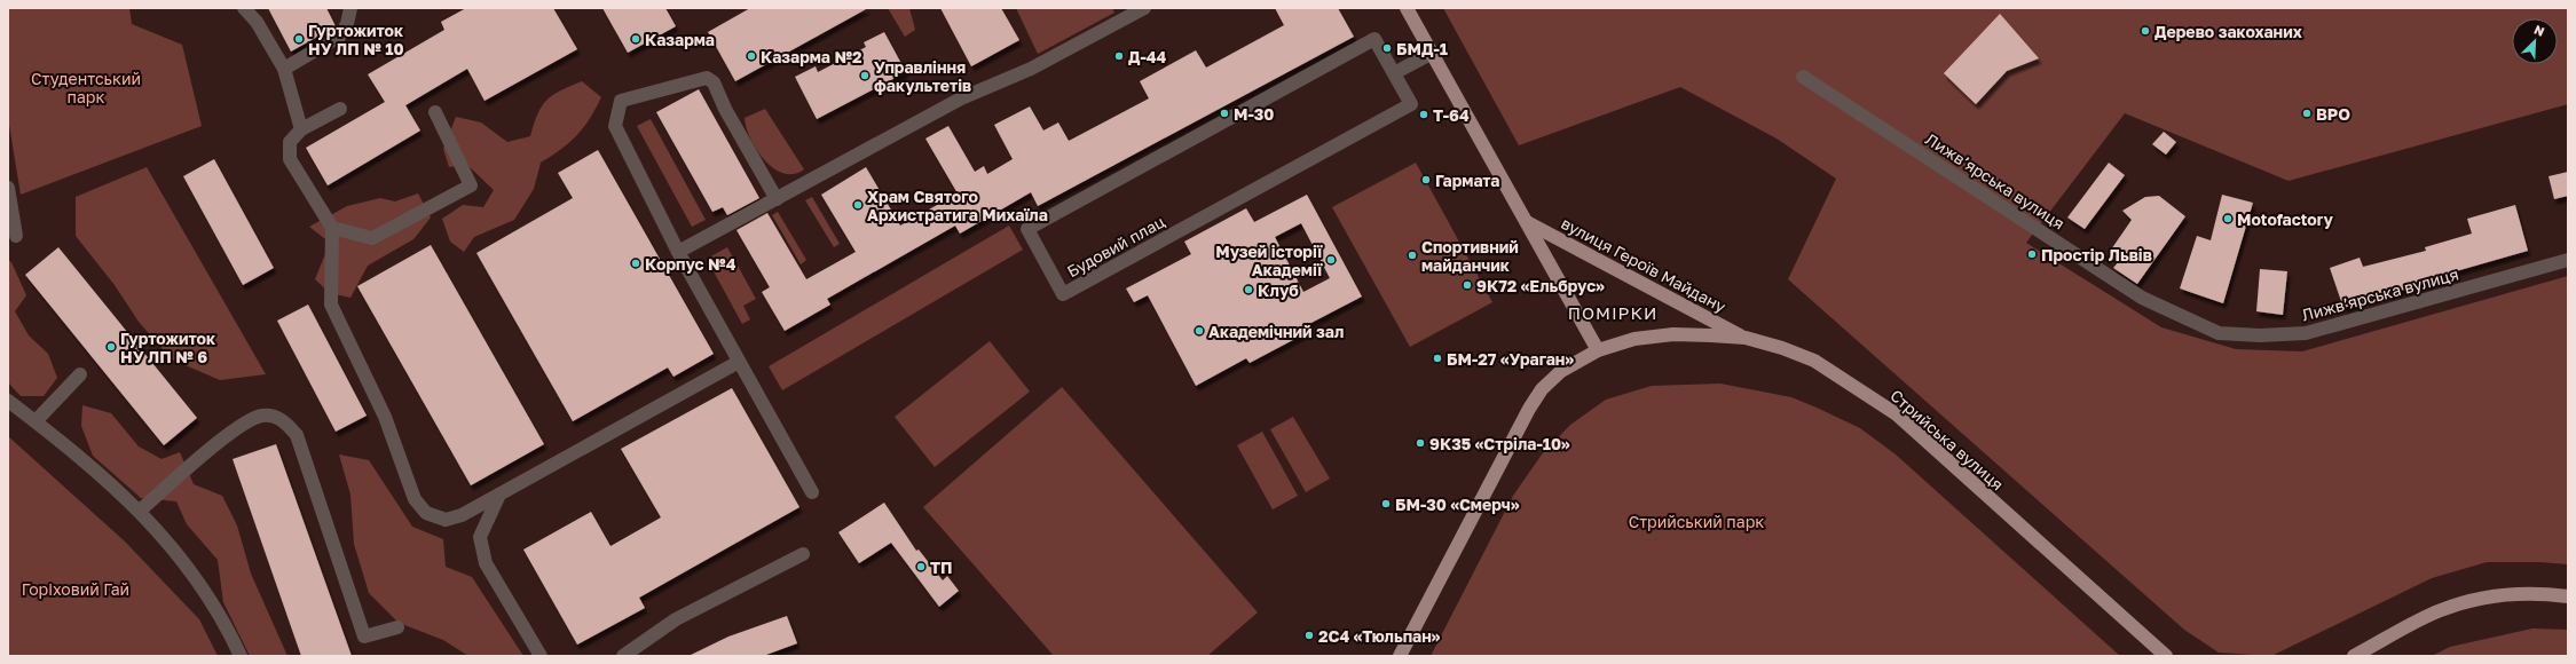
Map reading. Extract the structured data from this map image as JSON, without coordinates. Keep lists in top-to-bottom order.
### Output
{
  "streets": {
    "main road": ["вулиця Героїв Майдану", "Стрийська вулиця"],
    "street": ["Лижвʼярська вулиця", "Будовий плац"]
  },
  "crossings": [
    ["вулиця Героїв Майдану", "Стрийська вулиця"]
  ],
  "districts": ["ПОМІРКИ"],
  "parks": ["Студентський парк", "Стрийський парк", "Горіховий Гай"],
  "places": [
    "Дерево закоханих",
    "Гуртожиток НУ ЛП № 10",
    "Казарма",
    "БМД-1",
    "Казарма №2",
    "Д-44",
    "Управління факультетів",
    "М-30",
    "ВРО",
    "Т-64",
    "Гармата",
    "Храм Святого Архистратига Михаїла",
    "Motofactory",
    "Простір Львів",
    "Спортивний майданчик",
    "Музей історії Академії",
    "Корпус №4",
    "9К72 «Ельбрус»",
    "Клуб",
    "Академічний зал",
    "Гуртожиток НУ ЛП № 6",
    "БМ-27 «Ураган»",
    "9К35 «Стріла-10»",
    "БМ-30 «Смерч»",
    "ТП",
    "2С4 «Тюльпан»"
  ],
  "north": "top right"
}
